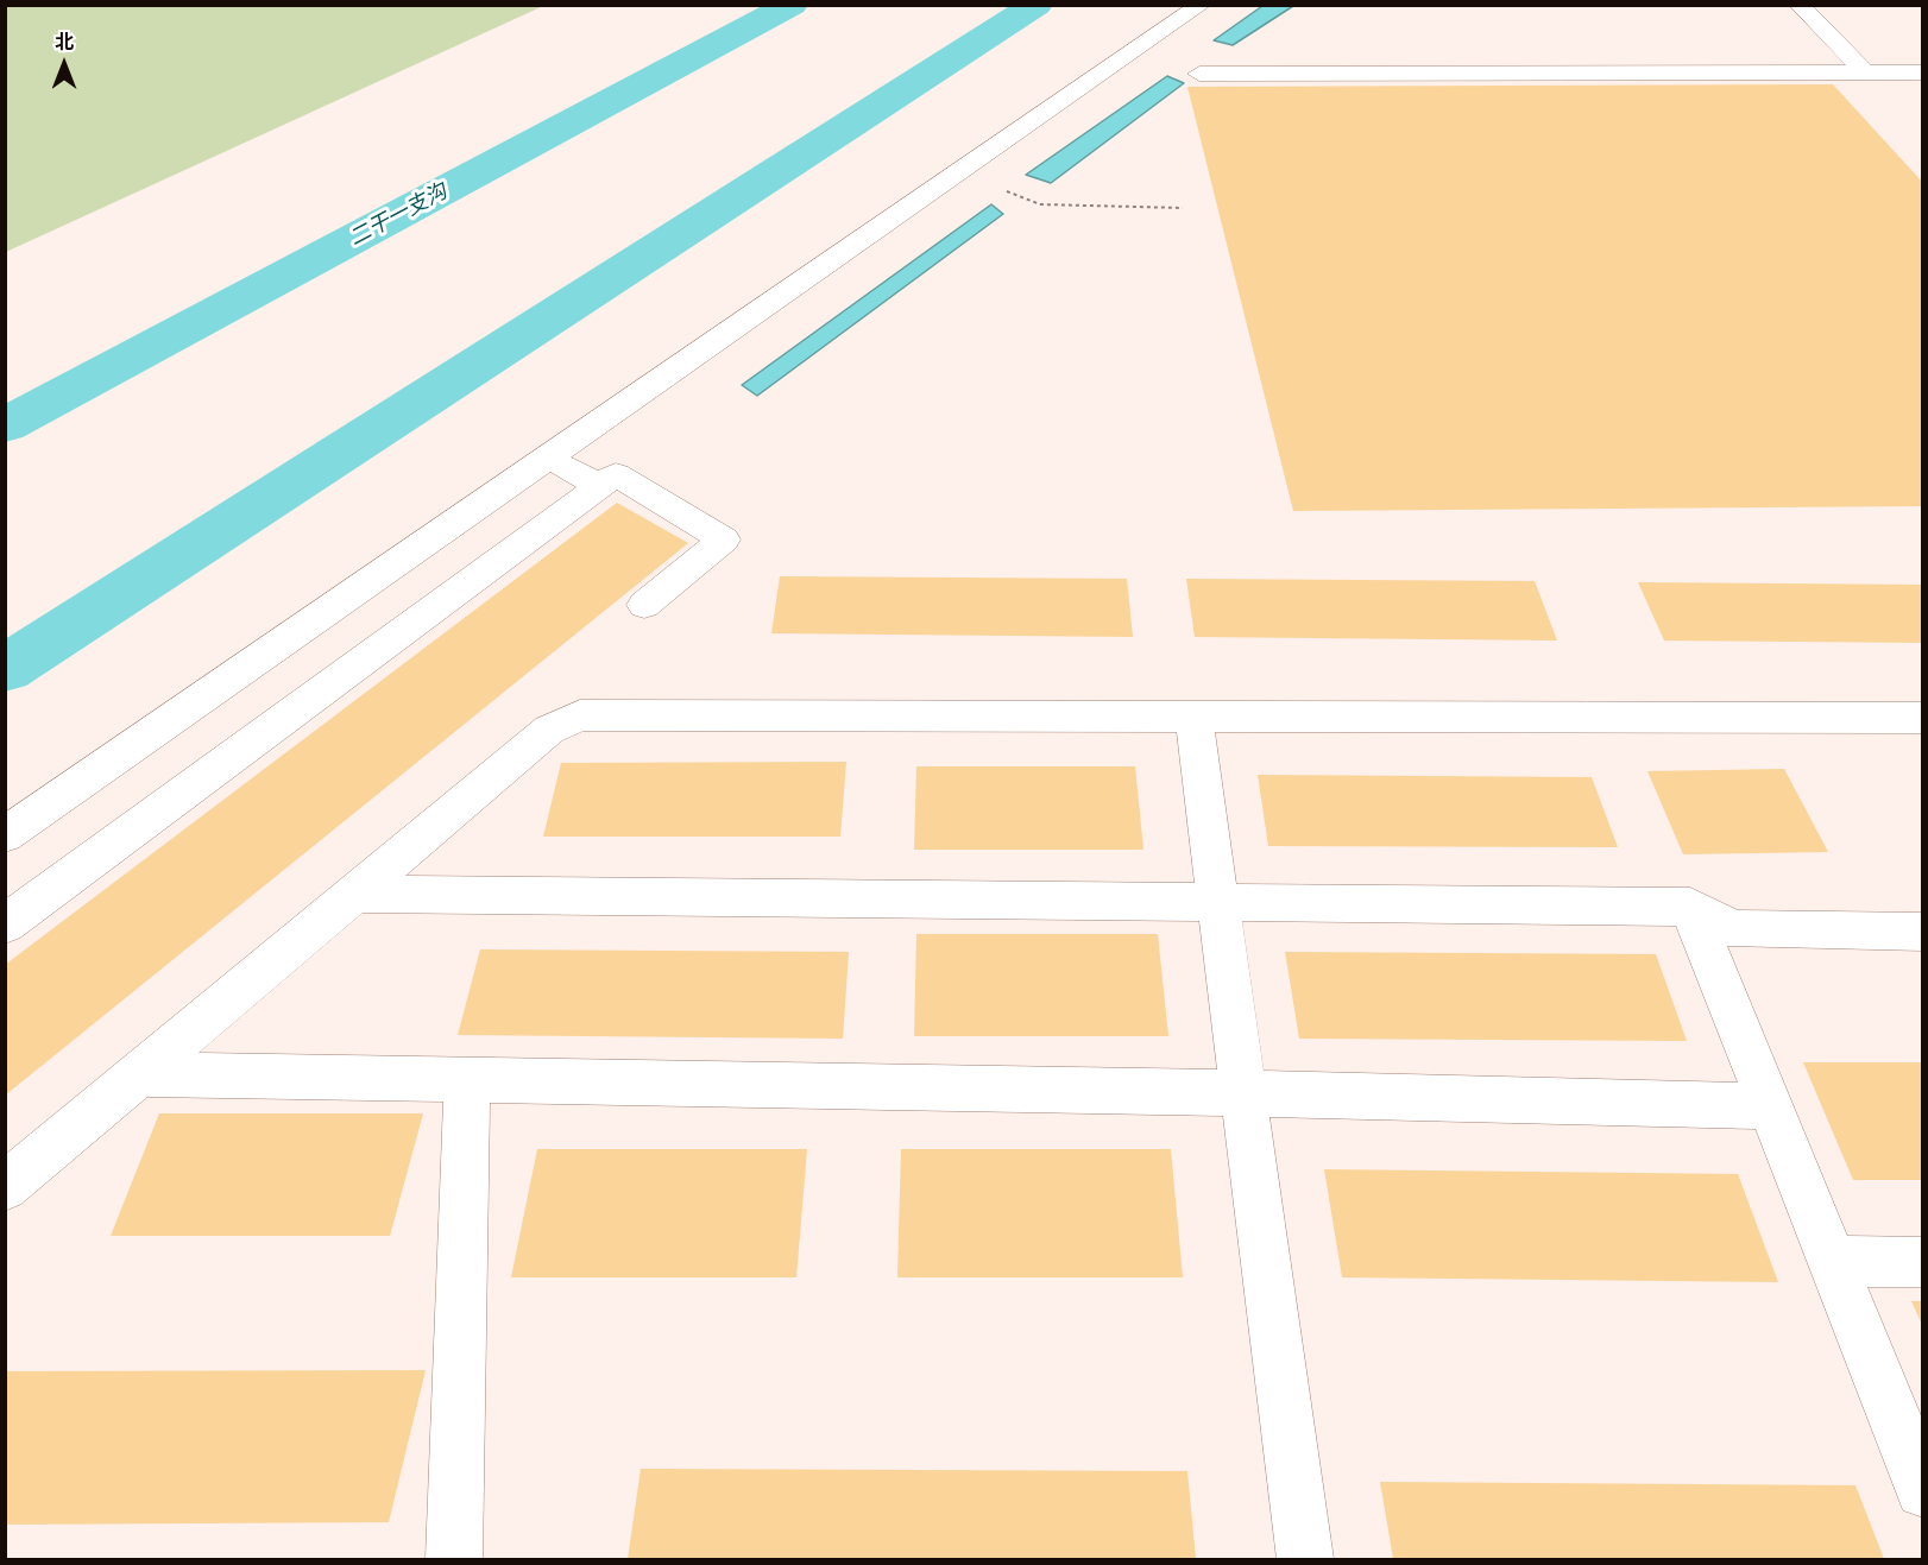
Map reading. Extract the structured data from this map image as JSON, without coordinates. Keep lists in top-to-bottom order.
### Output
{
  "water": ["二干一支沟"],
  "north": "top"
}
